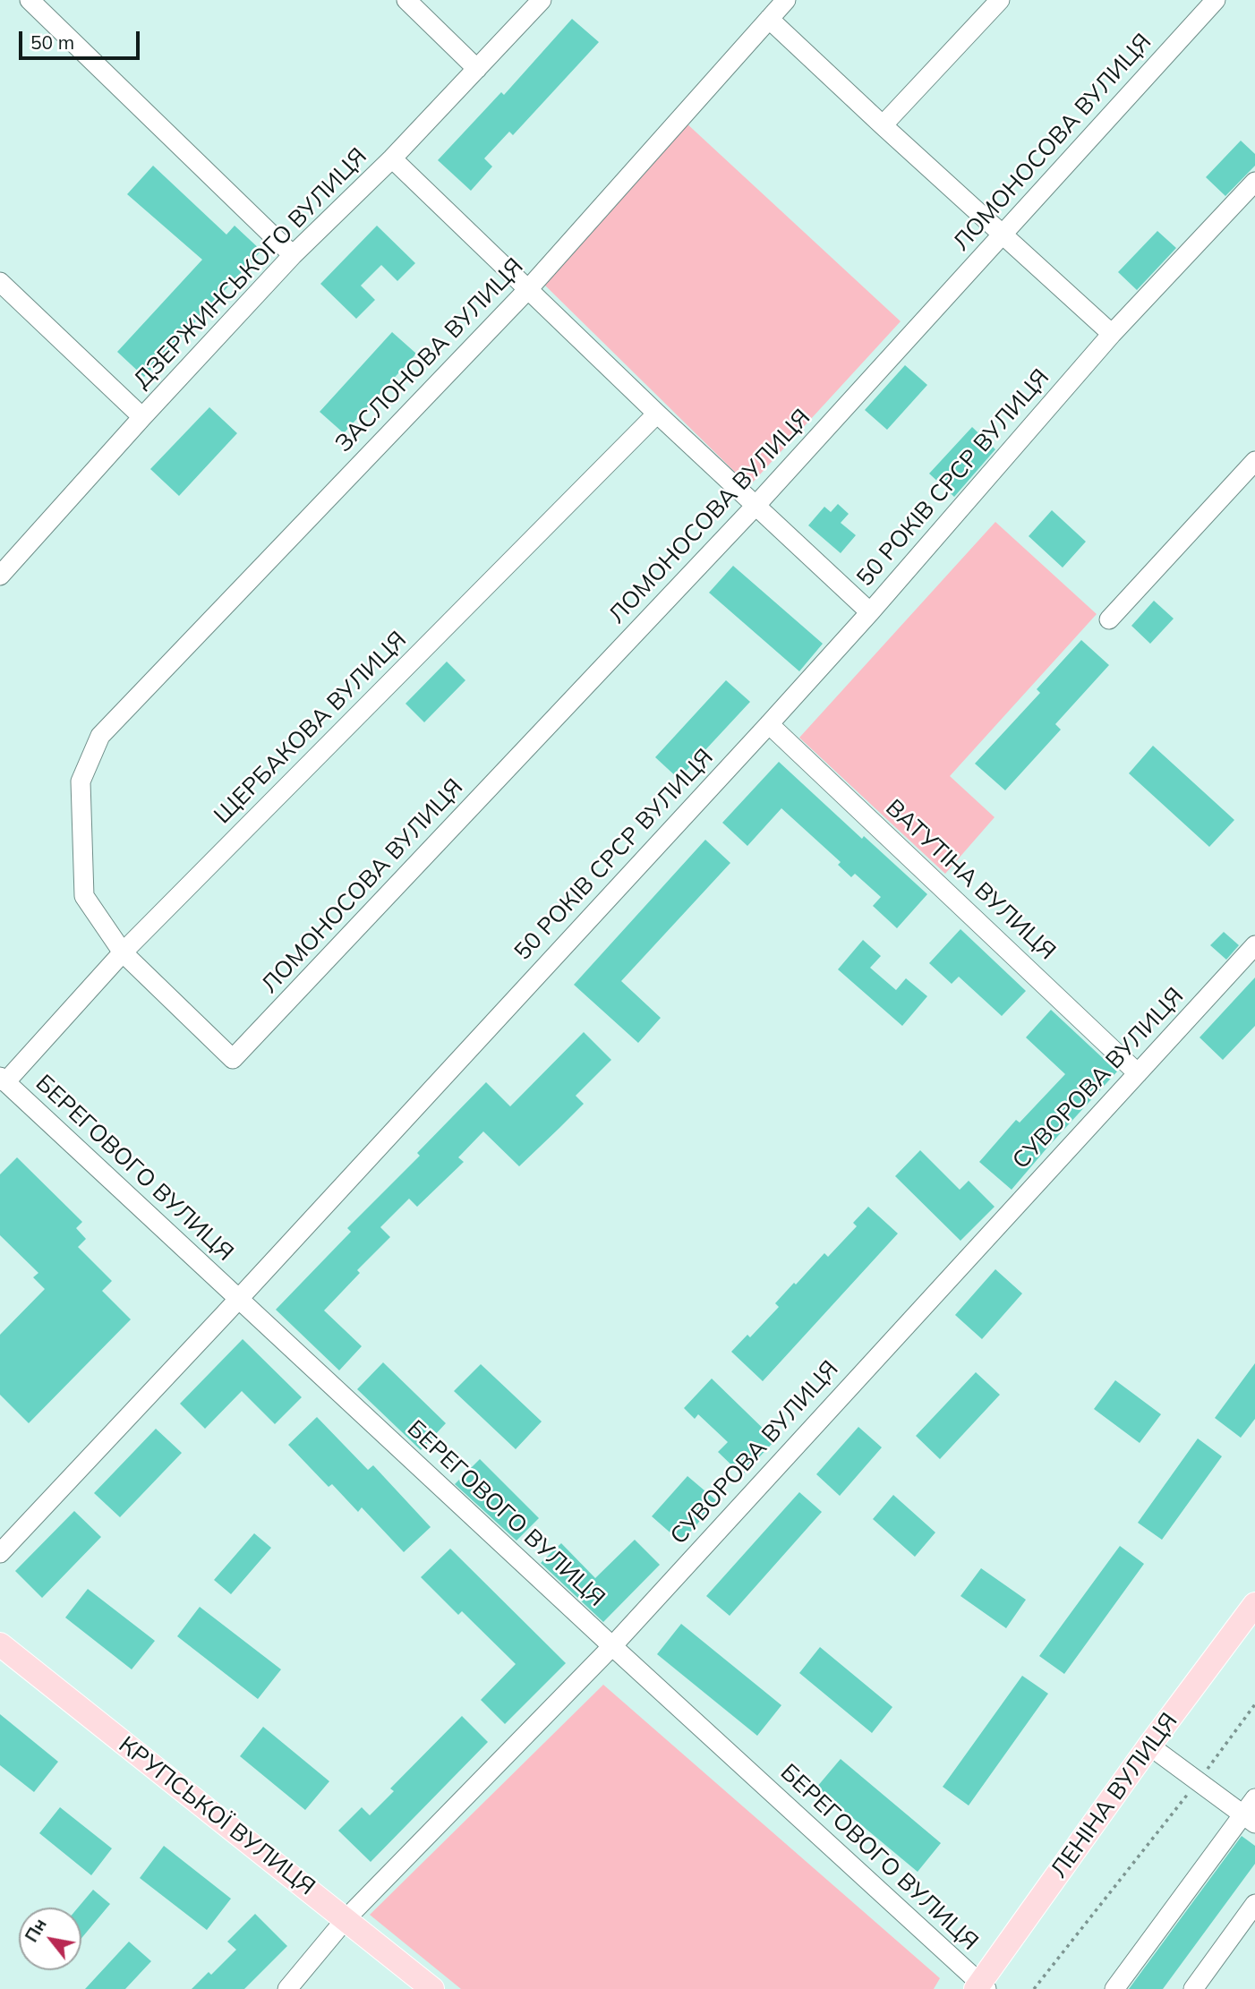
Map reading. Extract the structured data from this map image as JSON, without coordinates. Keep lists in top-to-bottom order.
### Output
{
  "streets": {
    "main road": ["ЛЕНІНА ВУЛИЦЯ", "КРУПСЬКОЇ ВУЛИЦЯ"],
    "street": [
      "ЛОМОНОСОВА ВУЛИЦЯ",
      "ДЗЕРЖИНСЬКОГО ВУЛИЦЯ",
      "ЗАСЛОНОВА ВУЛИЦЯ",
      "50 РОКІВ СРСР ВУЛИЦЯ",
      "ЩЕРБАКОВА ВУЛИЦЯ",
      "ВАТУТІНА ВУЛИЦЯ",
      "СУВОРОВА ВУЛИЦЯ",
      "БЕРЕГОВОГО ВУЛИЦЯ"
    ]
  },
  "crossings": [
    ["ЛОМОНОСОВА ВУЛИЦЯ", "ЗАСЛОНОВА ВУЛИЦЯ"],
    ["ЛОМОНОСОВА ВУЛИЦЯ", "ЩЕРБАКОВА ВУЛИЦЯ"],
    ["ЗАСЛОНОВА ВУЛИЦЯ", "ЩЕРБАКОВА ВУЛИЦЯ"],
    ["50 РОКІВ СРСР ВУЛИЦЯ", "ВАТУТІНА ВУЛИЦЯ"],
    ["50 РОКІВ СРСР ВУЛИЦЯ", "БЕРЕГОВОГО ВУЛИЦЯ"],
    ["ЩЕРБАКОВА ВУЛИЦЯ", "БЕРЕГОВОГО ВУЛИЦЯ"],
    ["ВАТУТІНА ВУЛИЦЯ", "СУВОРОВА ВУЛИЦЯ"],
    ["СУВОРОВА ВУЛИЦЯ", "БЕРЕГОВОГО ВУЛИЦЯ"],
    ["СУВОРОВА ВУЛИЦЯ", "КРУПСЬКОЇ ВУЛИЦЯ"],
    ["БЕРЕГОВОГО ВУЛИЦЯ", "ЛЕНІНА ВУЛИЦЯ"]
  ],
  "scale_bar": "50 m",
  "north": "top left"
}
